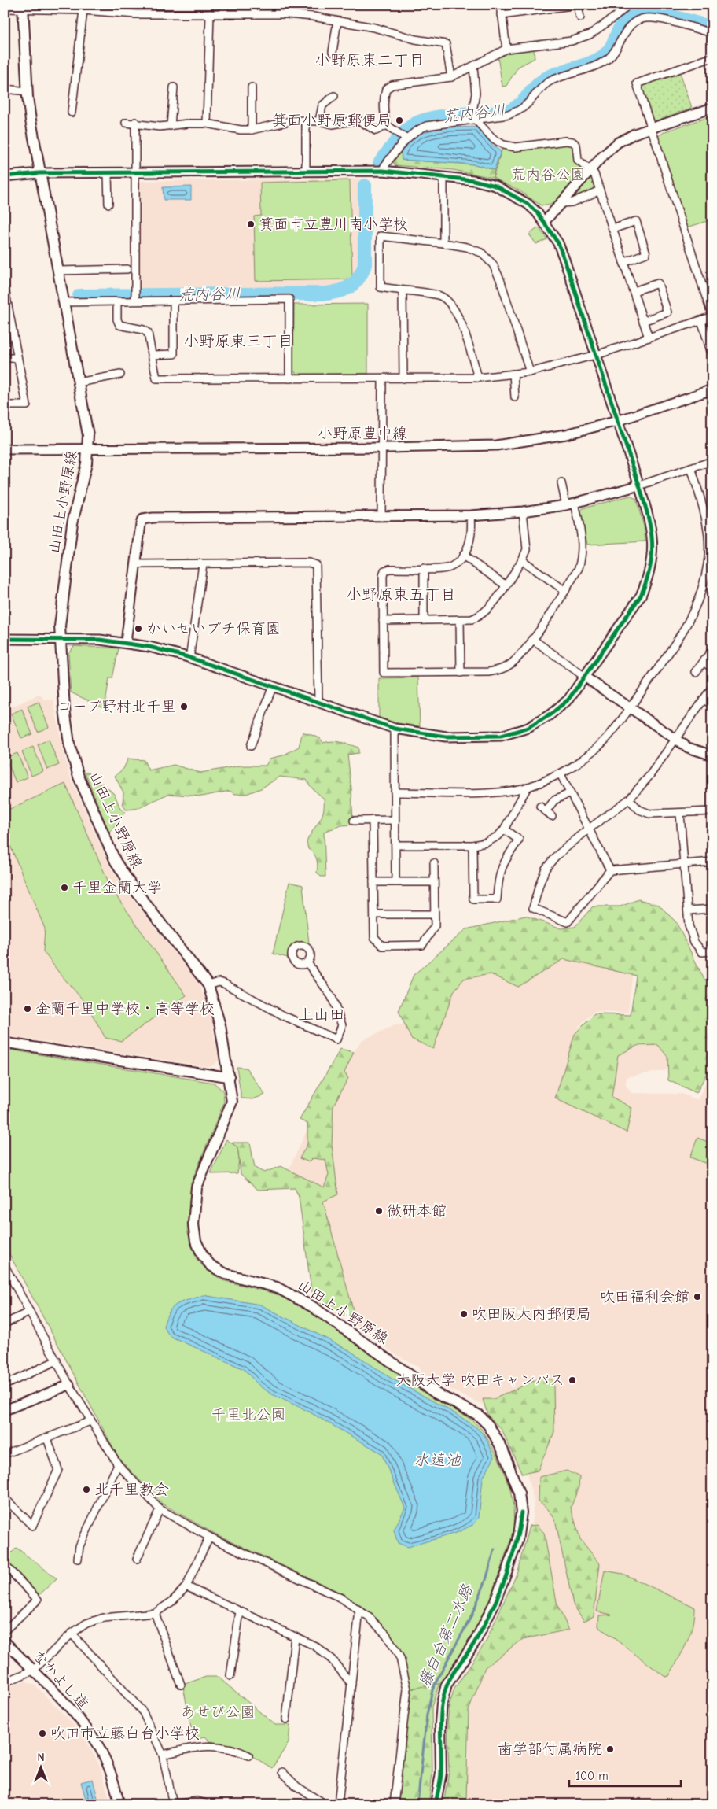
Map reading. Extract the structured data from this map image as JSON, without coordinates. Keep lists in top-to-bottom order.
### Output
{
  "streets": {
    "main road": ["山田上小野原線"],
    "street": ["小野原豊中線", "なかよし道"]
  },
  "crossings": [
    ["小野原豊中線", "山田上小野原線"]
  ],
  "districts": [
    "小野原東二丁目",
    "小野原東三丁目",
    "小野原東五丁目",
    "上山田"
  ],
  "water": ["荒内谷川", "水遠池", "藤白台第二水路"],
  "parks": ["荒内谷公園", "千里北公園", "あせび公園"],
  "places": [
    "箕面小野原郵便局",
    "箕面市立豊川南小学校",
    "かいせいプチ保育園",
    "コープ野村北千里",
    "千里金蘭大学",
    "金蘭千里中学校・高等学校",
    "微研本館",
    "吹田福利会館",
    "吹田阪大内郵便局",
    "大阪大学 吹田キャンパス",
    "北千里教会",
    "吹田市立藤白台小学校",
    "歯学部付属病院"
  ],
  "scale_bar": "100 m",
  "north": "top"
}
